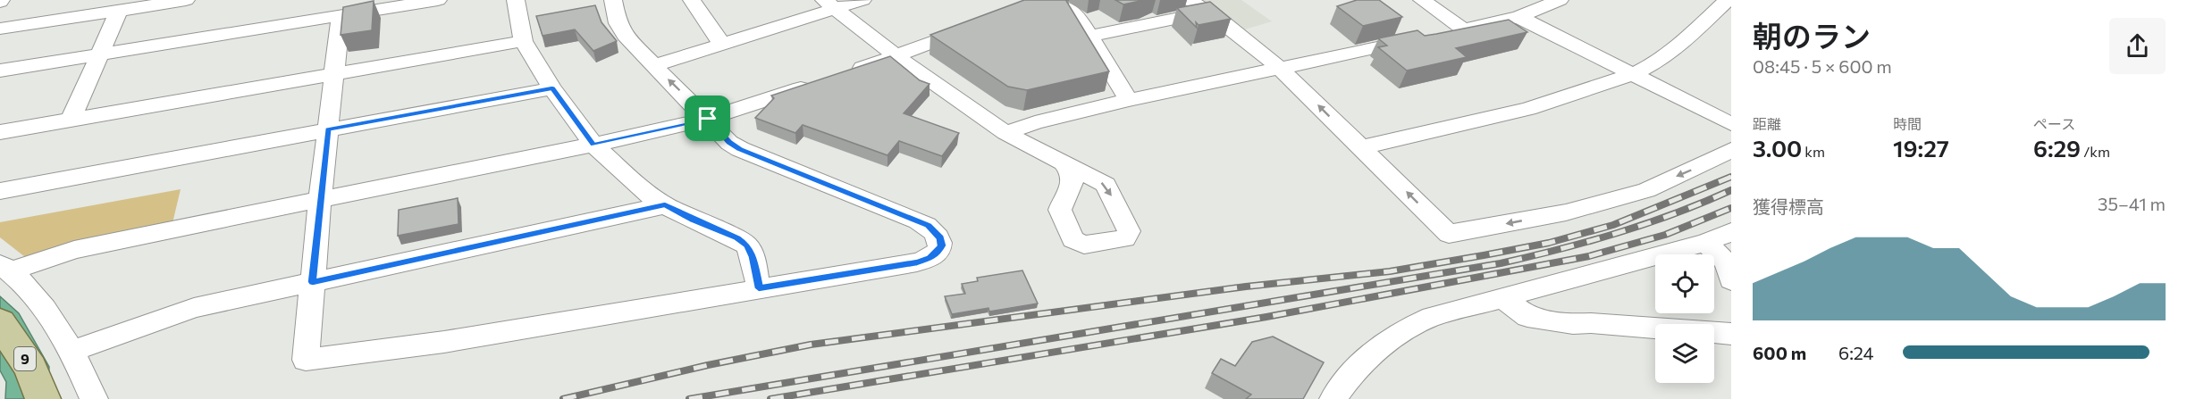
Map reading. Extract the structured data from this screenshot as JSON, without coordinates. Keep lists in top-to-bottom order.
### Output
{
  "streets": {
    "main road": ["9"]
  },
  "page": {
    "heading": ["朝のラン", "08:45 · 5 × 600 m"],
    "stats": [
      ["距離", "3.00 km"],
      ["時間", "19:27"],
      ["ペース", "6:29 /km"]
    ],
    "chart": ["獲得標高", "35–41 m"],
    "list": [
      {
        "name": "600 m",
        "note": "6:24"
      }
    ]
  }
}
